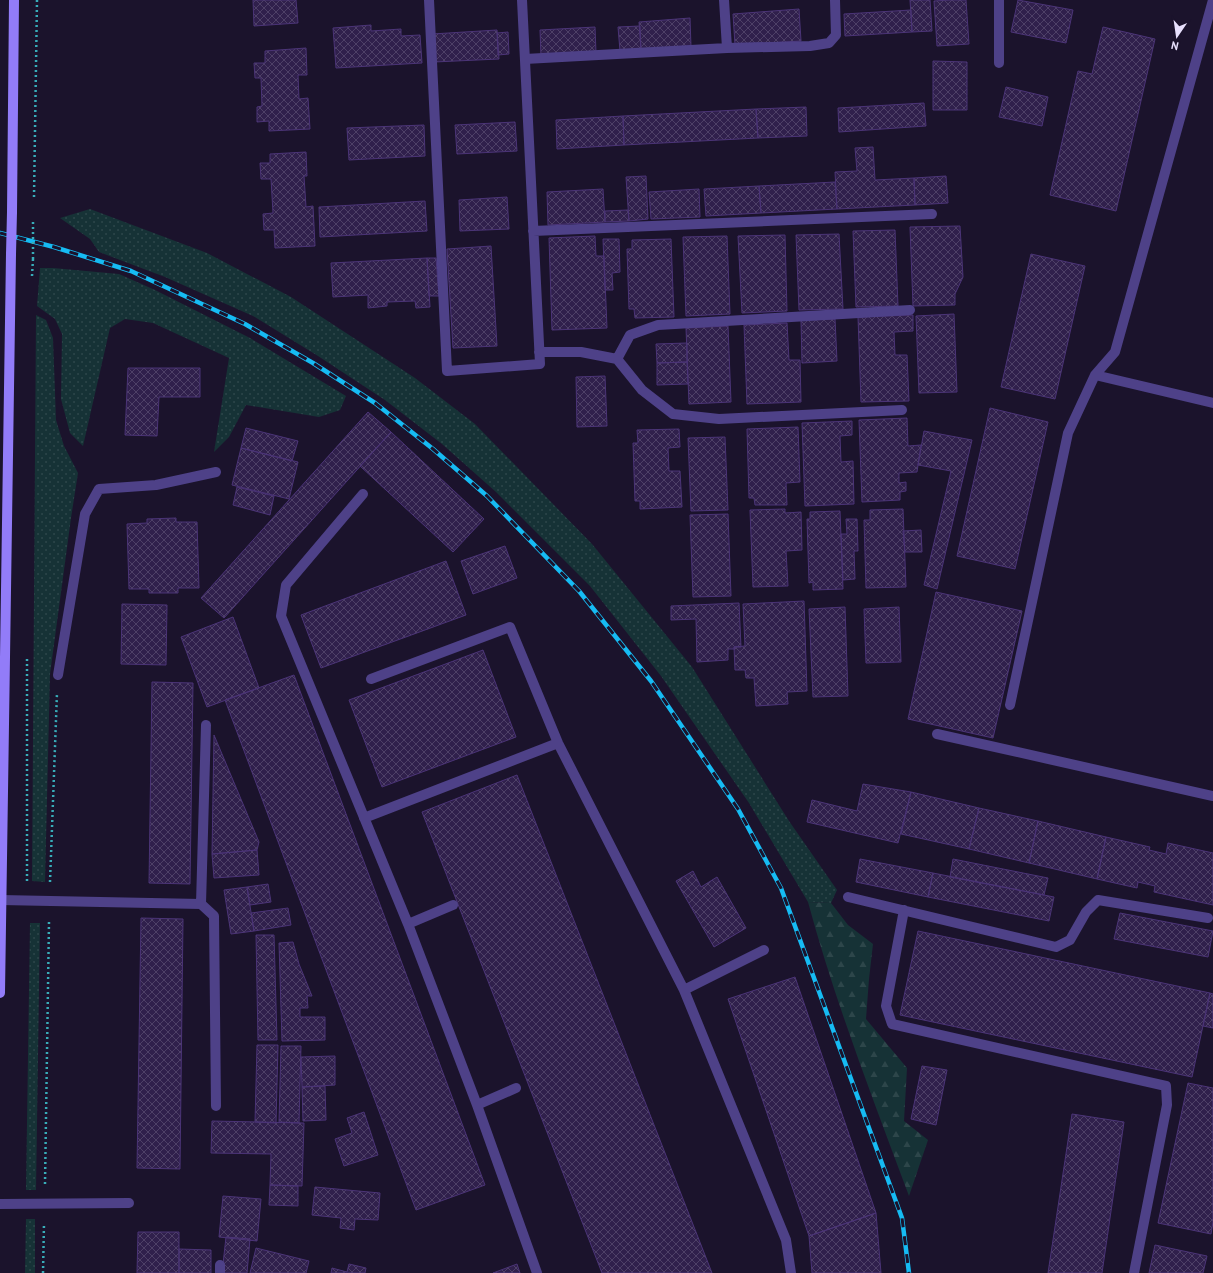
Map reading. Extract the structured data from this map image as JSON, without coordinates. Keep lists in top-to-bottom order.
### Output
{
  "north": "bottom"
}
